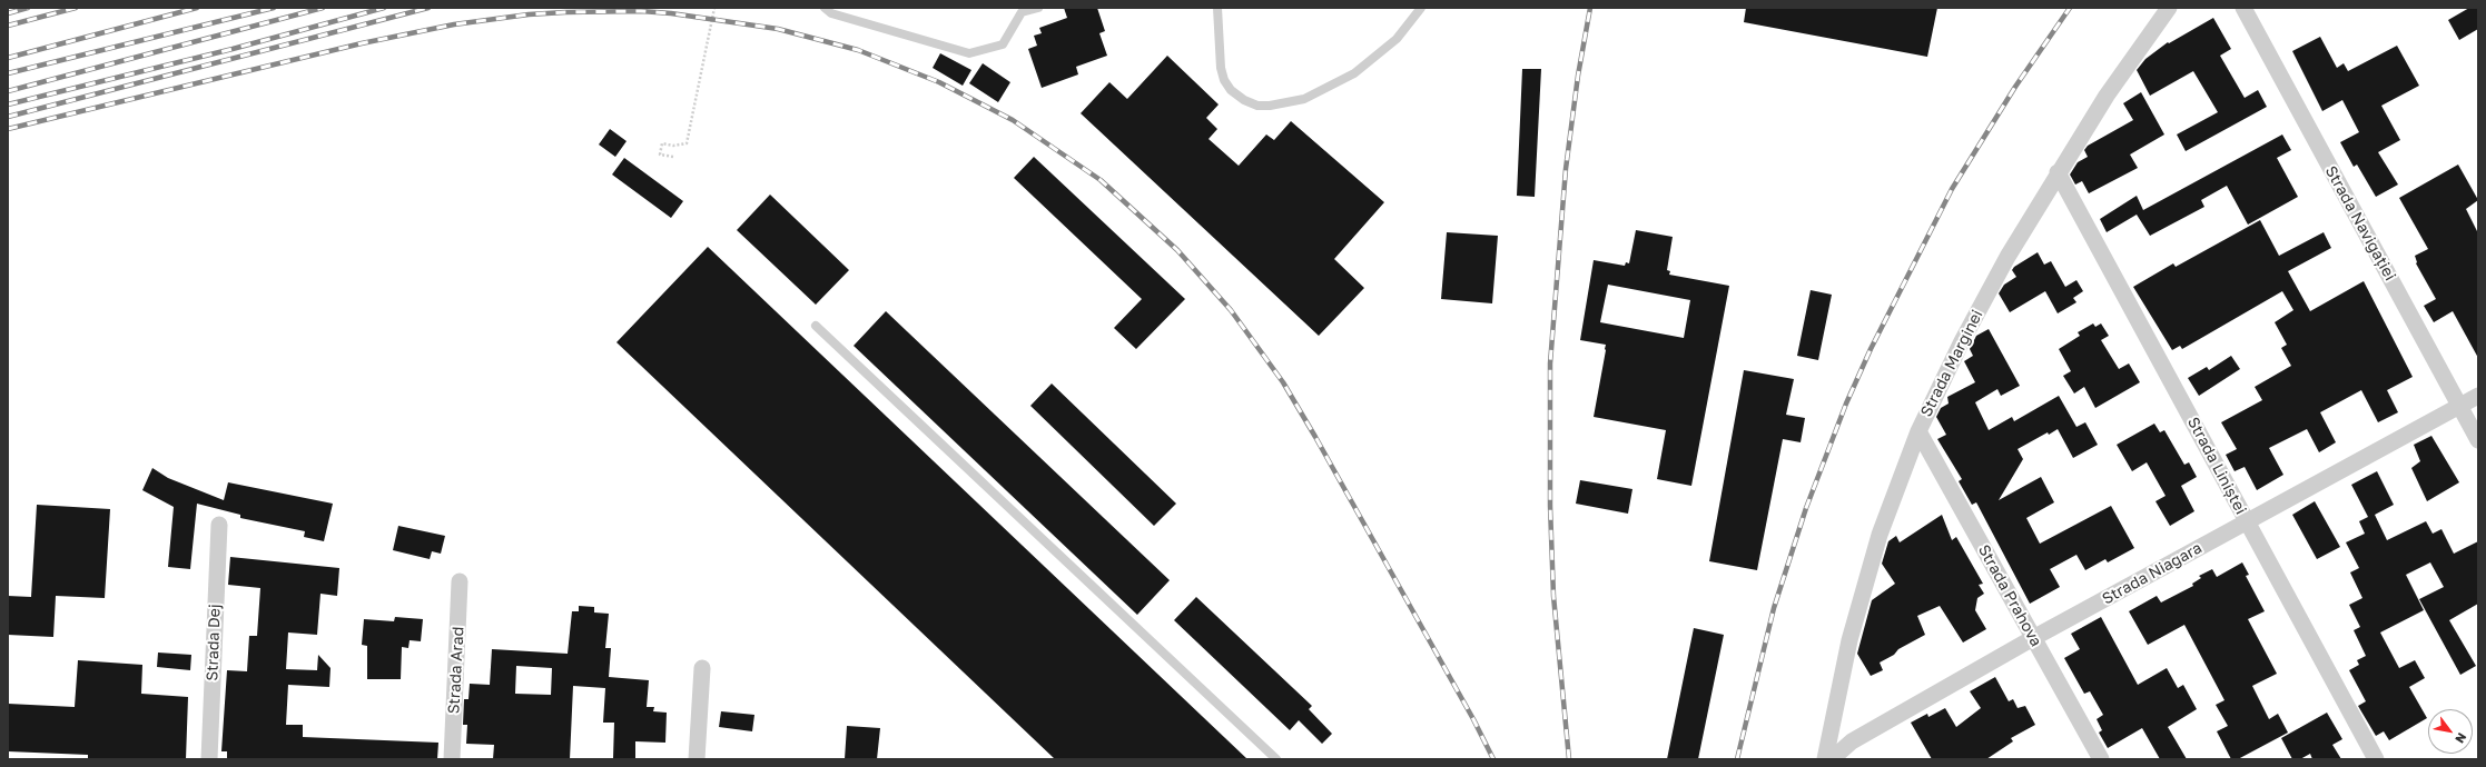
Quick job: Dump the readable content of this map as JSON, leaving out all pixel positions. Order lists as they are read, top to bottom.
{
  "streets": {
    "street": [
      "Strada Navigației",
      "Strada Marginei",
      "Strada Liniștei",
      "Strada Niagara",
      "Strada Prahova",
      "Strada Dej",
      "Strada Arad"
    ]
  },
  "crossings": [
    ["Strada Navigației", "Strada Niagara"],
    ["Strada Marginei", "Strada Liniștei"],
    ["Strada Marginei", "Strada Prahova"],
    ["Strada Liniștei", "Strada Niagara"],
    ["Strada Niagara", "Strada Prahova"]
  ],
  "north": "bottom right"
}
